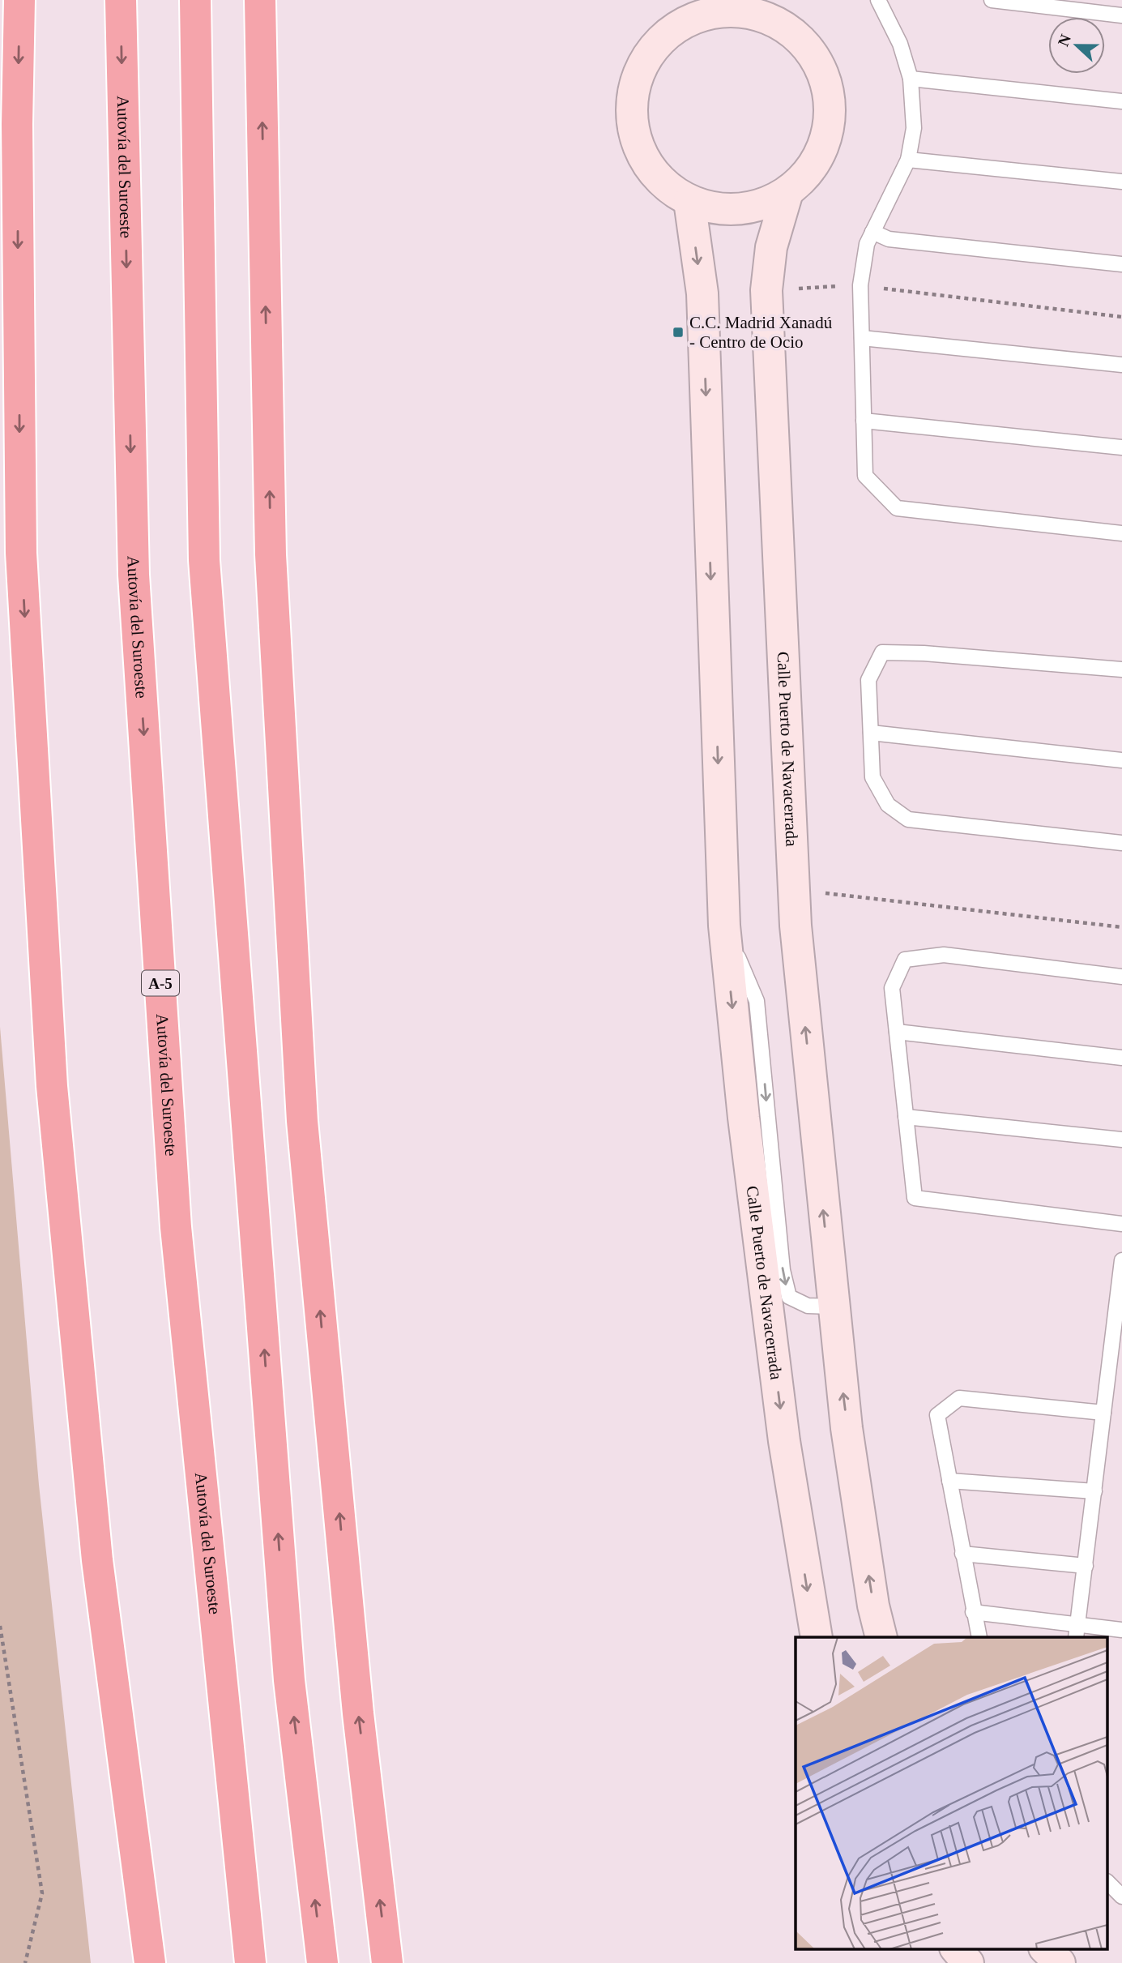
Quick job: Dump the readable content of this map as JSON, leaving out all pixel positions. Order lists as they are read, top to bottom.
{
  "streets": {
    "highway": ["Autovía del Suroeste", "A-5"],
    "street": ["Calle Puerto de Navacerrada"]
  },
  "places": {
    "transit": ["C.C. Madrid Xanadú - Centro de Ocio"]
  },
  "north": "left"
}
